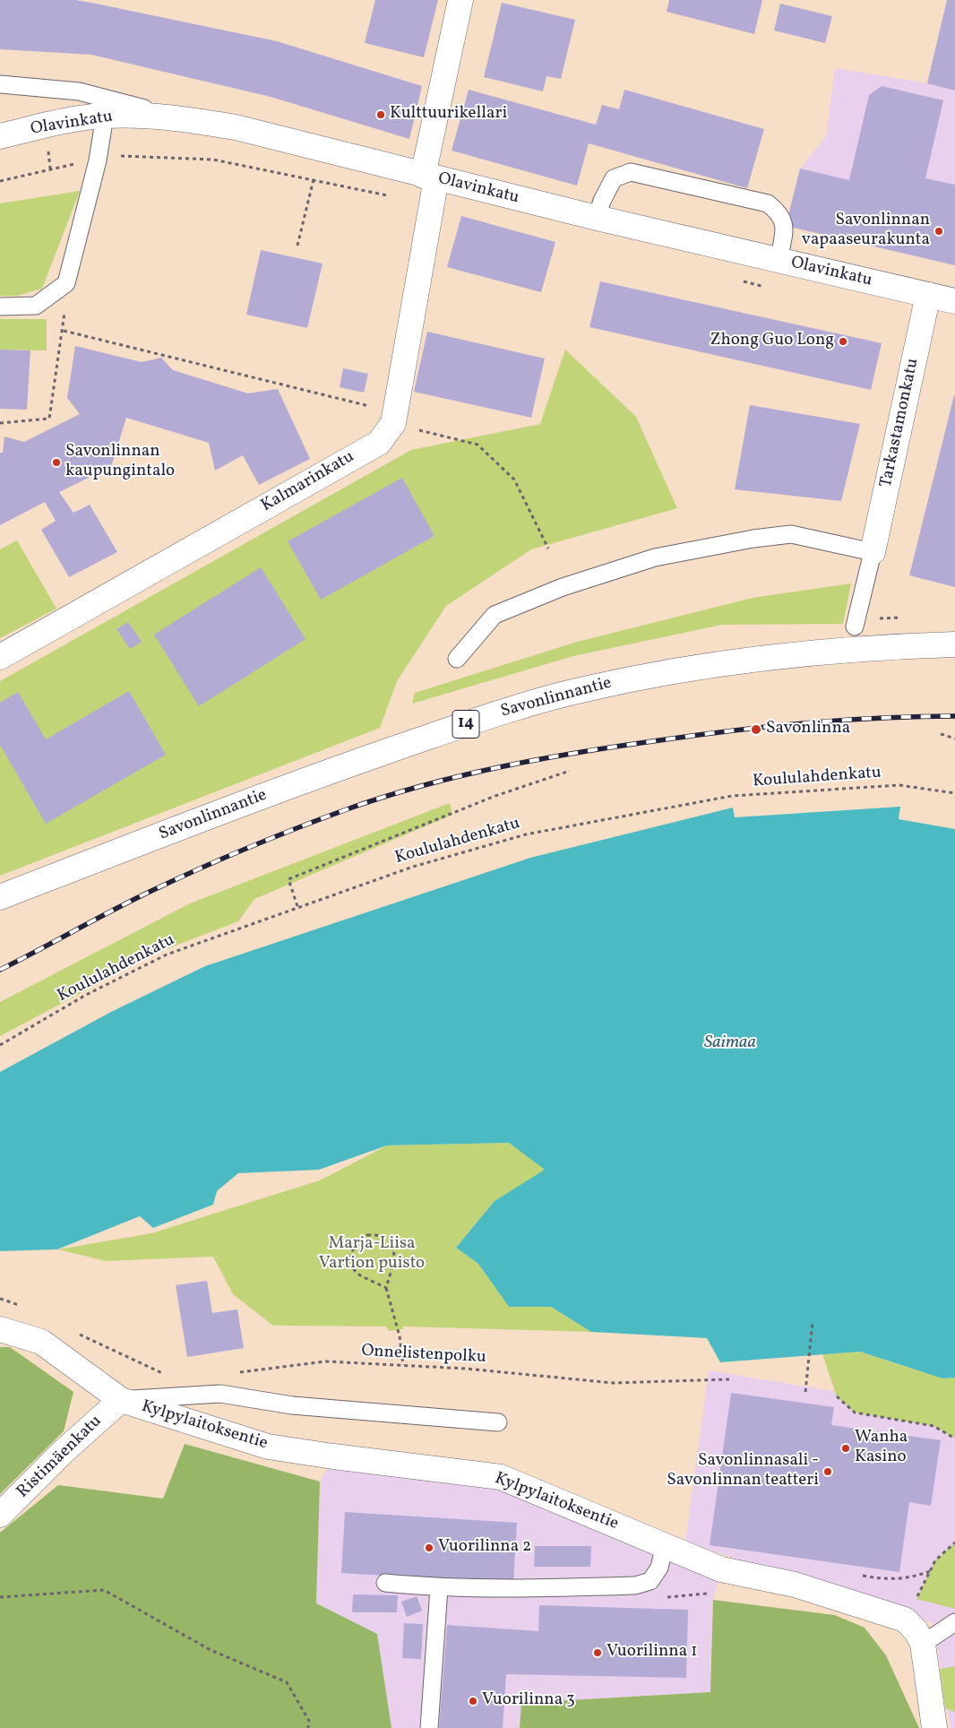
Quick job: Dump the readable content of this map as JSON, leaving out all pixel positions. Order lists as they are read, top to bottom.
{
  "streets": {
    "main road": [
      "Olavinkatu",
      "Tarkastamonkatu",
      "Kalmarinkatu",
      "Savonlinnantie",
      "14",
      "Kylpylaitoksentie",
      "Ristimäenkatu"
    ],
    "path": ["Koululahdenkatu", "Onnelistenpolku"]
  },
  "crossings": [
    ["Olavinkatu", "Tarkastamonkatu"],
    ["Olavinkatu", "Kalmarinkatu"],
    ["Kylpylaitoksentie", "Ristimäenkatu"]
  ],
  "water": ["Saimaa"],
  "parks": ["Marja-Liisa Vartion puisto"],
  "places": [
    "Kulttuurikellari",
    "Savonlinnan vapaaseurakunta",
    "Zhong Guo Long",
    "Savonlinnan kaupungintalo",
    "Savonlinna",
    "Wanha Kasino",
    "Savonlinnasali - Savonlinnan teatteri",
    "Vuorilinna 2",
    "Vuorilinna 1",
    "Vuorilinna 3"
  ]
}
